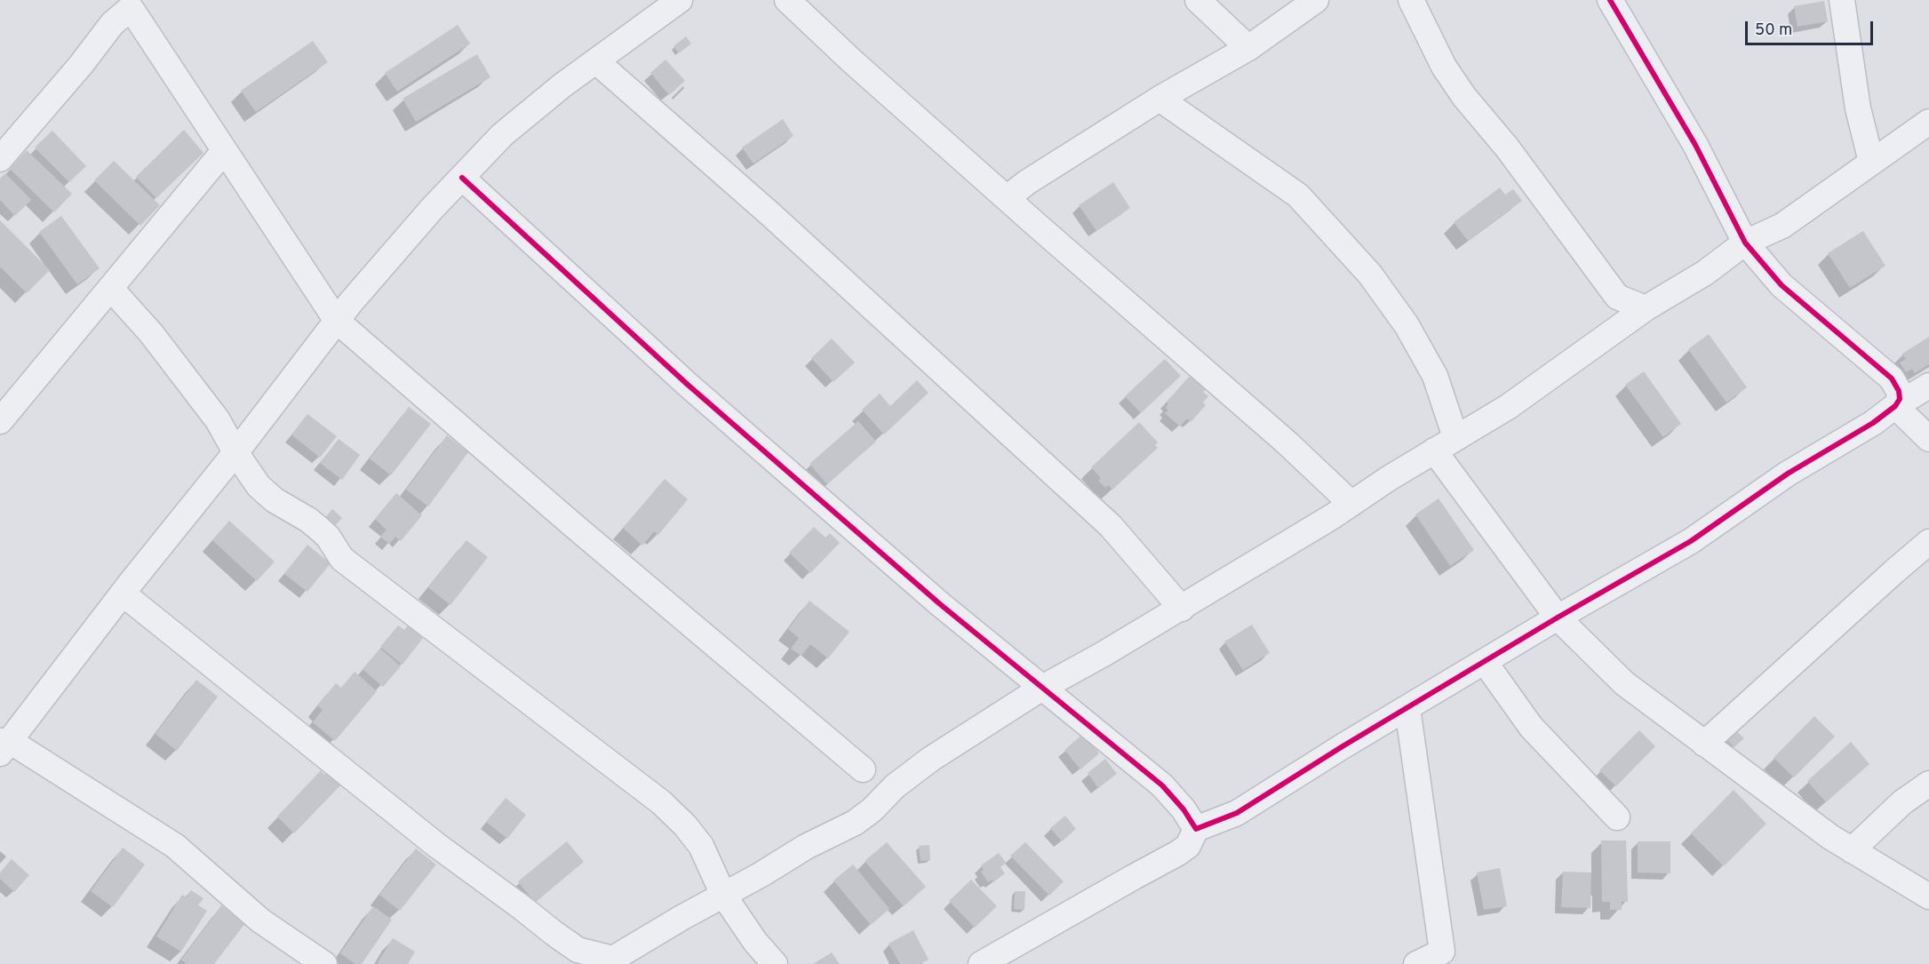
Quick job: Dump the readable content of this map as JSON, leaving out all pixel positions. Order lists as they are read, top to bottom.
{
  "scale_bar": "50 m"
}
